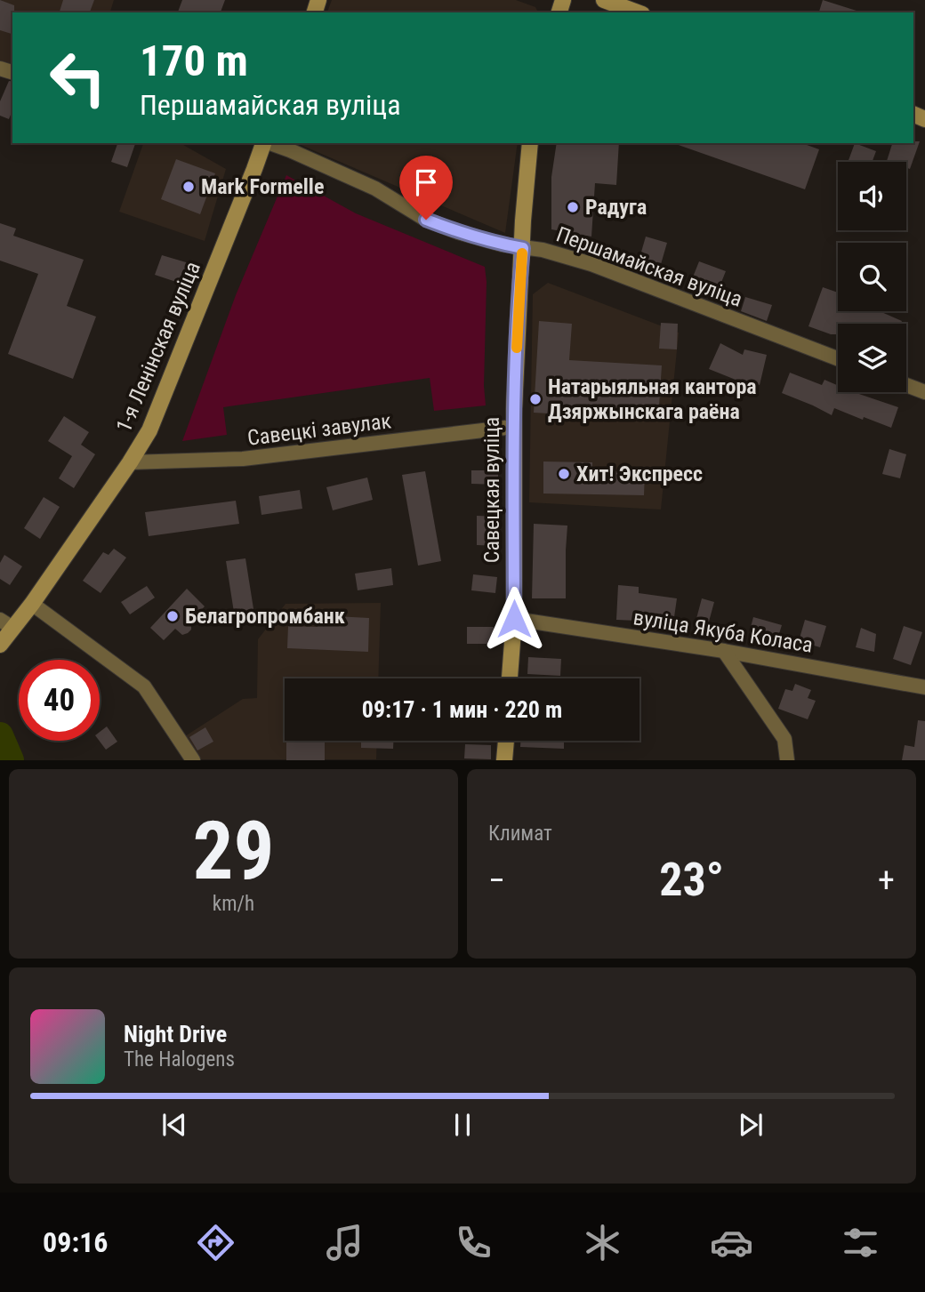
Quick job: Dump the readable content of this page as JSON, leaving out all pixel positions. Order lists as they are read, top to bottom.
{
  "streets": {
    "street": [
      "Першамайская вуліца",
      "1-я Ленінская вуліца",
      "Савецкі завулак",
      "Савецкая вуліца",
      "вуліца Якуба Коласа"
    ]
  },
  "crossings": [
    ["Першамайская вуліца", "Савецкая вуліца"],
    ["1-я Ленінская вуліца", "Савецкі завулак"],
    ["Савецкі завулак", "Савецкая вуліца"],
    ["Савецкая вуліца", "вуліца Якуба Коласа"]
  ],
  "places": [
    "Mark Formelle",
    "Радуга",
    "Натарыяльная кантора Дзяржынскага раёна",
    "Хит! Экспресс",
    "Белагропромбанк"
  ],
  "page": {
    "turn": ["170 m", "Першамайская вуліца"],
    "limit": "40",
    "trip": "09:17 · 1 мин · 220 m",
    "tile": [
      ["29", "km/h"],
      "Климат"
    ],
    "heat": ["−", "23°", "+"],
    "song": ["Night Drive", "The Halogens"],
    "tabs": "09:16"
  }
}
